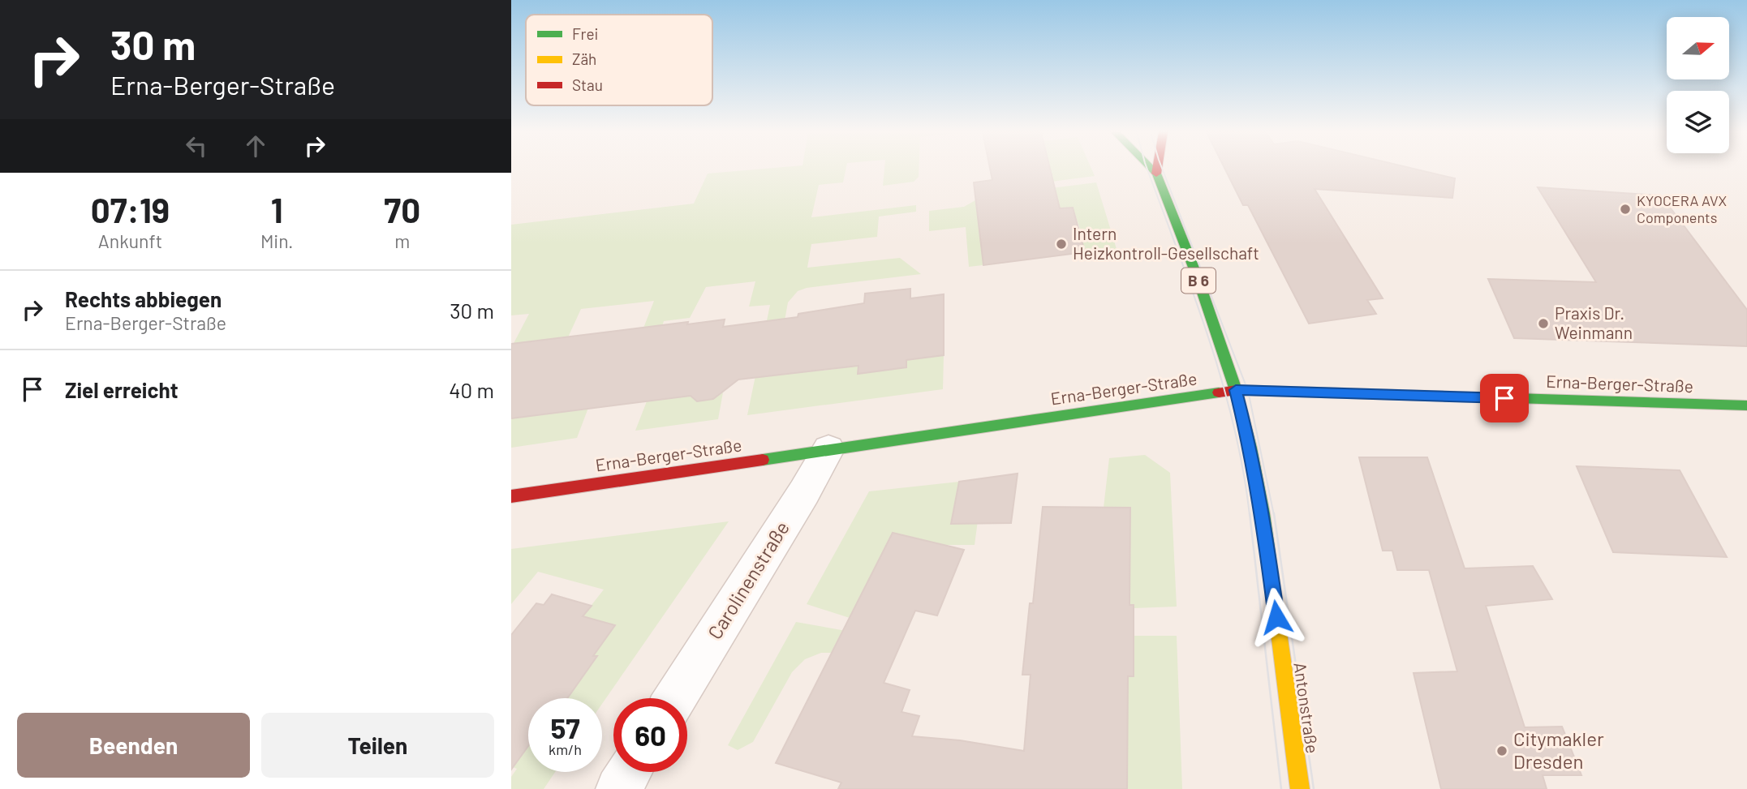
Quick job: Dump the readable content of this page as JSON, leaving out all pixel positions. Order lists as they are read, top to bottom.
{
  "streets": {
    "street": [
      "B 6",
      "Erna-Berger-Straße",
      "Carolinenstraße",
      "Antonstraße"
    ]
  },
  "crossings": [
    ["Erna-Berger-Straße", "Carolinenstraße"],
    ["Erna-Berger-Straße", "Antonstraße"]
  ],
  "places": [
    "KYOCERA AVX Components",
    "Intern Heizkontroll-Gesellschaft",
    "Praxis Dr. Weinmann",
    "Citymakler Dresden"
  ],
  "legend": ["Frei", "Zäh", "Stau"],
  "north": "right",
  "page": {
    "turn": ["30 m", "Erna-Berger-Straße"],
    "eta": [
      "07:19",
      "Ankunft",
      "1",
      "Min.",
      "70",
      "m"
    ],
    "list": [
      {
        "name": "Rechts abbiegen",
        "note": "Erna-Berger-Straße",
        "value": "30 m"
      },
      {
        "name": "Ziel erreicht",
        "value": "40 m"
      }
    ],
    "speed": "57 km/h",
    "limit": "60",
    "buttons": ["Beenden", "Teilen"]
  }
}
